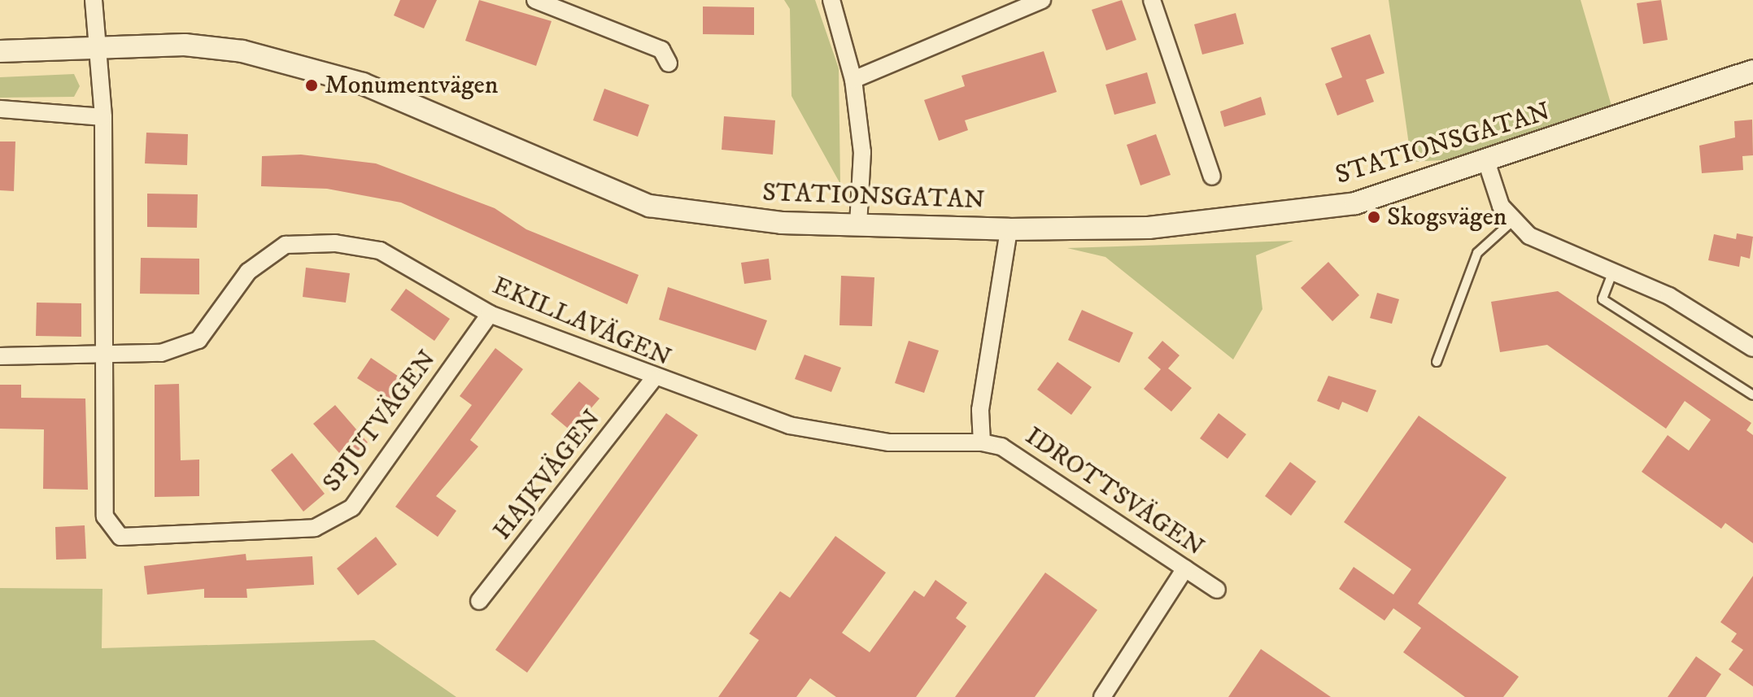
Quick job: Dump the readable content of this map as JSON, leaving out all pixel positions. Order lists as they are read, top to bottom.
{
  "streets": {
    "street": [
      "STATIONSGATAN",
      "EKILLAVÄGEN",
      "SPJUTVÄGEN",
      "HAJKVÄGEN",
      "IDROTTSVÄGEN"
    ]
  },
  "crossings": [
    ["EKILLAVÄGEN", "SPJUTVÄGEN"],
    ["EKILLAVÄGEN", "HAJKVÄGEN"],
    ["EKILLAVÄGEN", "IDROTTSVÄGEN"]
  ],
  "places": ["Monumentvägen", "Skogsvägen"]
}
